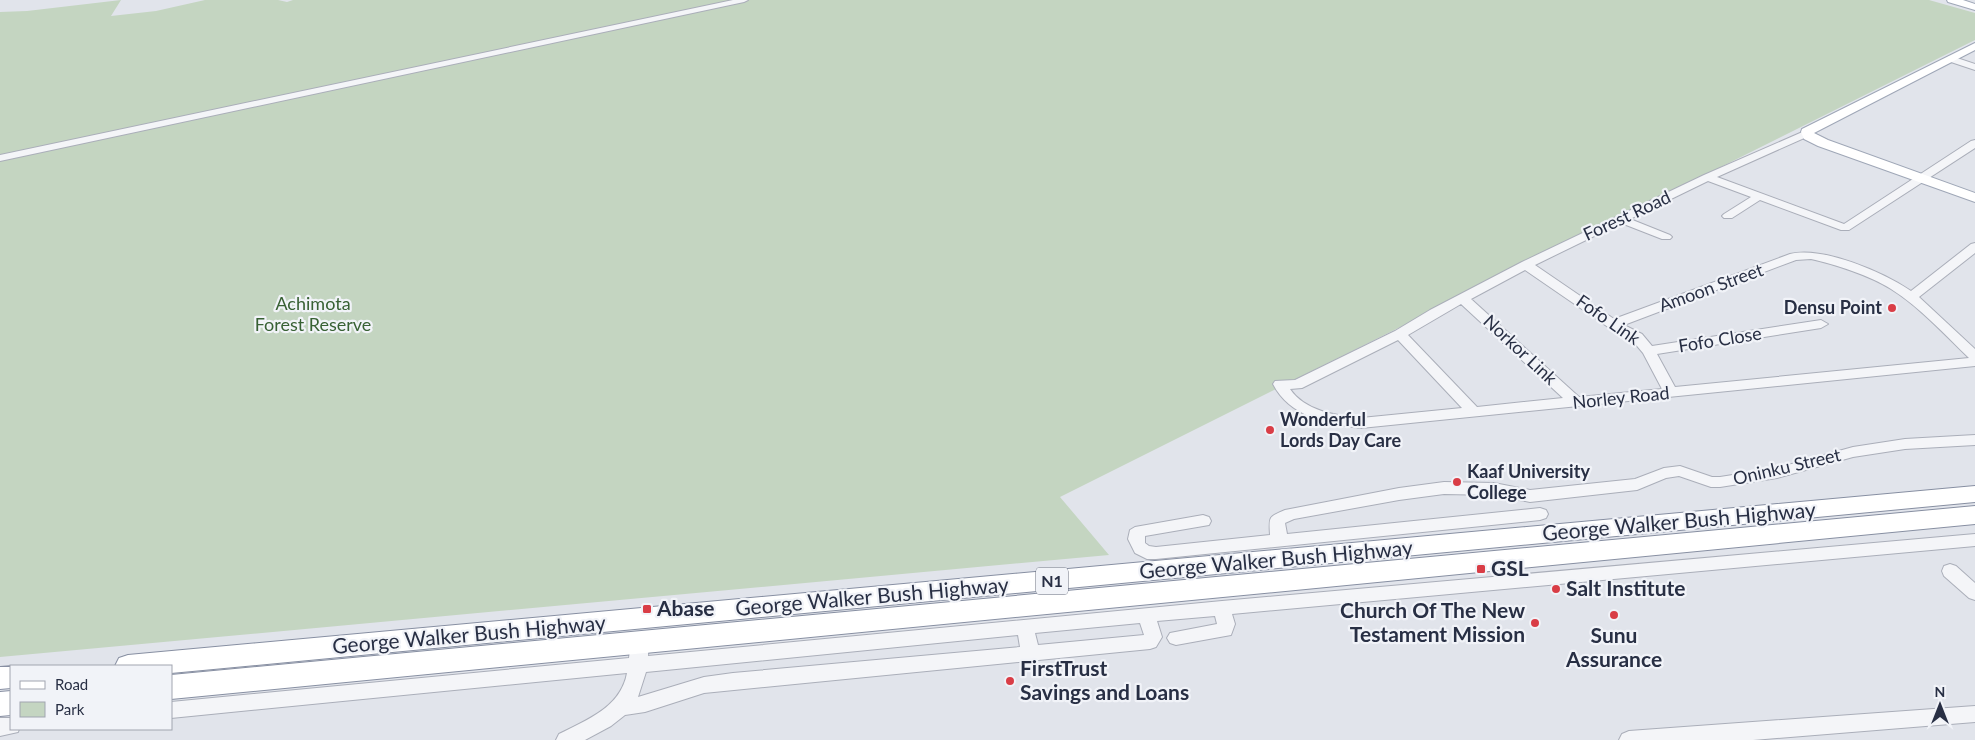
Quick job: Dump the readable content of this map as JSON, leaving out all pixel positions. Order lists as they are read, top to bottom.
{
  "streets": {
    "highway": ["George Walker Bush Highway", "N1"],
    "main road": ["Forest Road"],
    "street": [
      "Amoon Street",
      "Fofo Link",
      "Fofo Close",
      "Norkor Link",
      "Norley Road",
      "Oninku Street"
    ]
  },
  "crossings": [
    ["Forest Road", "Fofo Link"],
    ["Forest Road", "Norkor Link"],
    ["Forest Road", "Norley Road"],
    ["Amoon Street", "Fofo Link"],
    ["Fofo Link", "Fofo Close"],
    ["Fofo Link", "Norley Road"],
    ["Norkor Link", "Norley Road"]
  ],
  "parks": ["Achimota Forest Reserve"],
  "places": {
    "other": [
      "Densu Point",
      "Wonderful Lords Day Care",
      "Kaaf University College",
      "Salt Institute",
      "Sunu Assurance",
      "Church Of The New Testament Mission",
      "FirstTrust Savings and Loans"
    ],
    "transit": ["GSL", "Abase"]
  },
  "legend": ["Road", "Park"],
  "north": "top"
}
